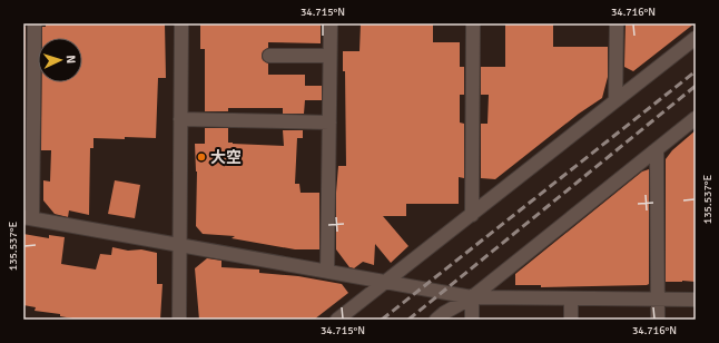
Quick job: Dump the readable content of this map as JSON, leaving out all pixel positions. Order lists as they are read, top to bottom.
{
  "places": ["大空"],
  "north": "right",
  "coordinates": ["34.715°N", "34.716°N", "135.537°E"]
}
